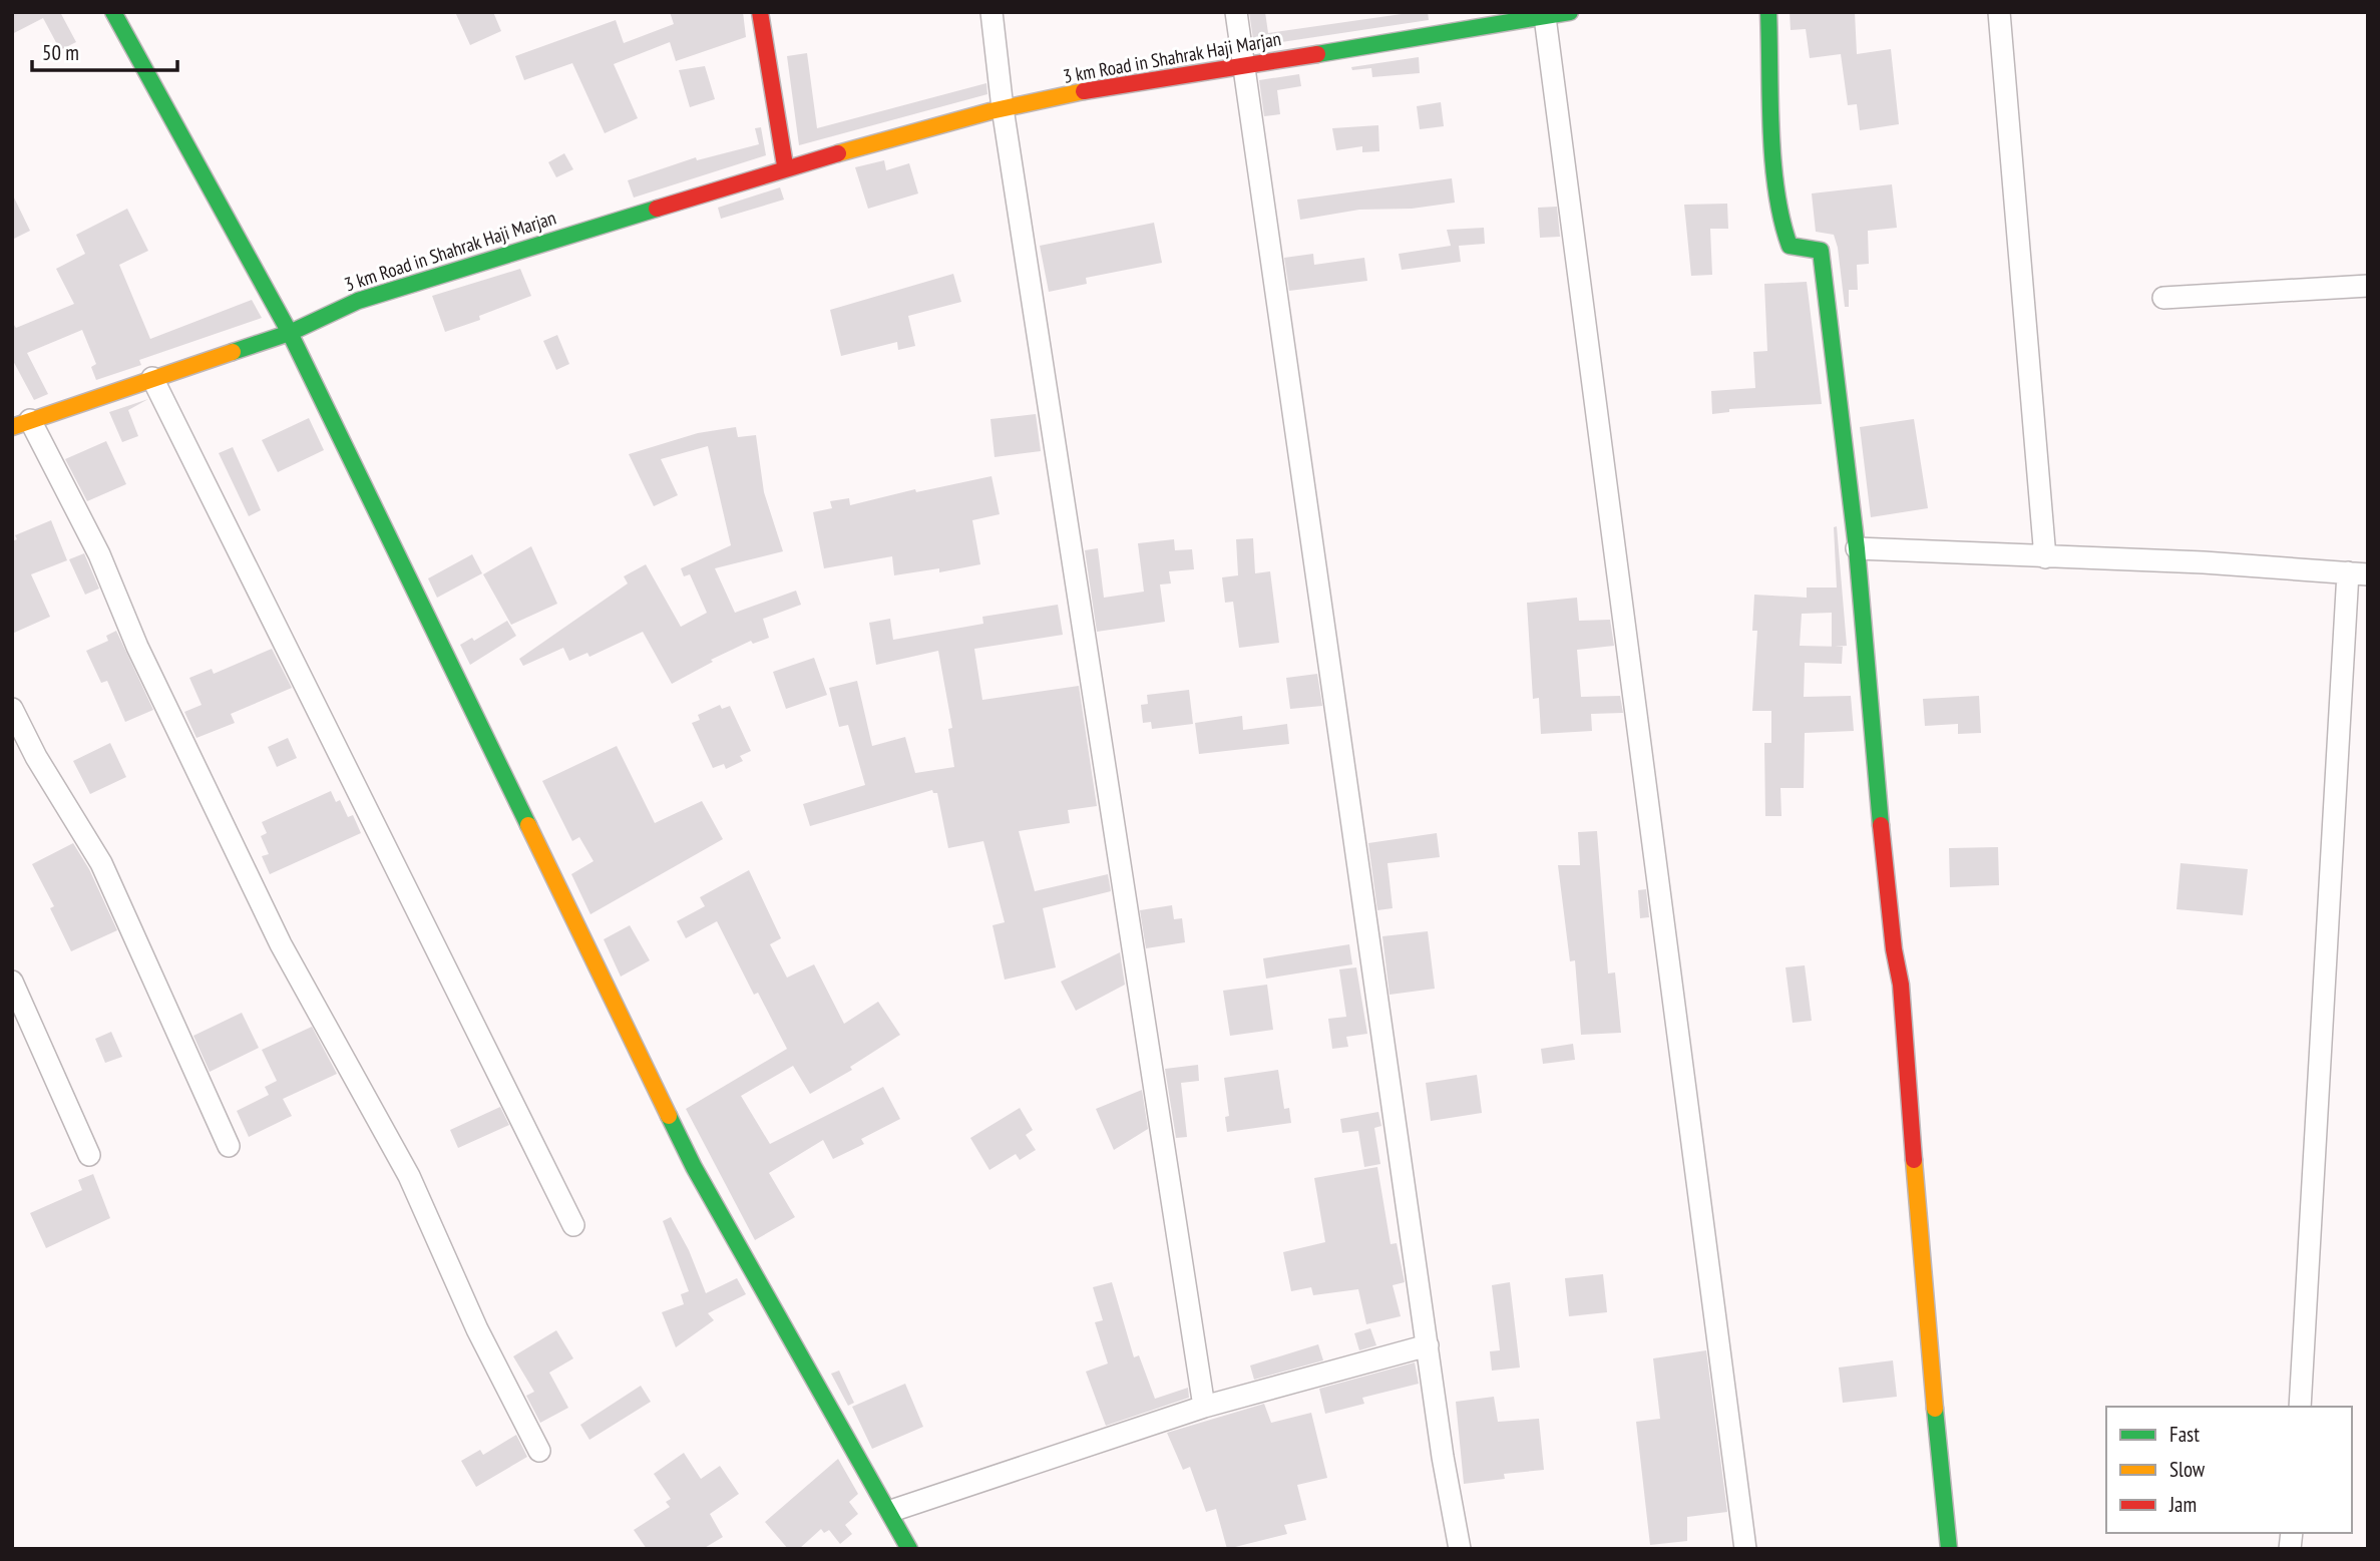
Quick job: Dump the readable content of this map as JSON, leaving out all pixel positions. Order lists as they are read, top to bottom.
{
  "streets": {
    "street": ["3 km Road in Shahrak Haji Marjan"]
  },
  "legend": ["Fast", "Slow", "Jam"],
  "scale_bar": "50 m"
}
